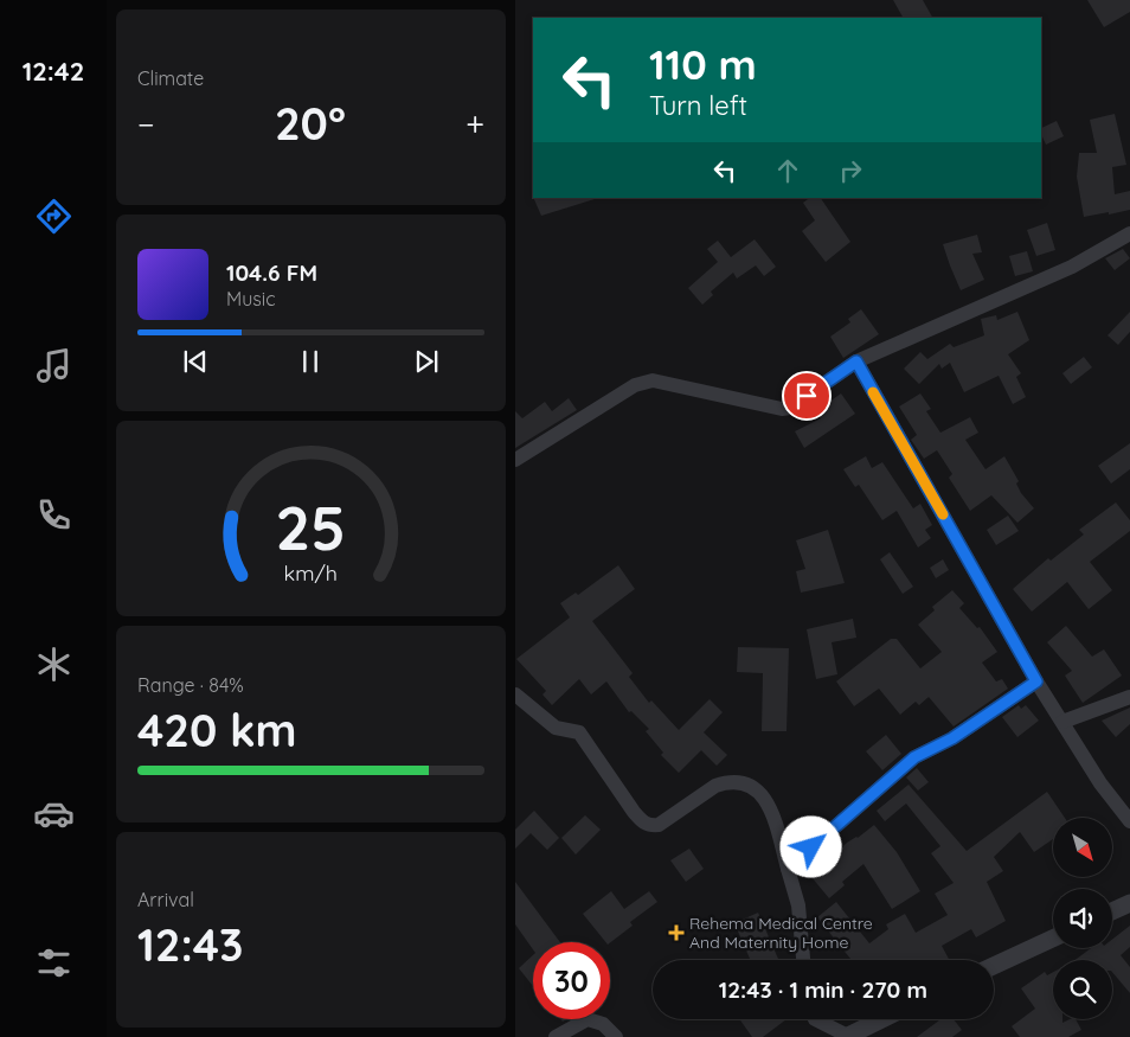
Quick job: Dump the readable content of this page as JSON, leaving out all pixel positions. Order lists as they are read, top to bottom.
{
  "places": {
    "health": ["Rehema Medical Centre And Maternity Home"]
  },
  "north": "bottom right",
  "page": {
    "tabs": "12:42",
    "tile": [
      "Climate",
      ["Range · 84%", "420 km"],
      ["Arrival", "12:43"]
    ],
    "turn": ["110 m", "Turn left"],
    "heat": ["−", "20°", "+"],
    "song": ["104.6 FM", "Music"],
    "limit": "30",
    "trip": "12:43 · 1 min · 270 m",
    "gauge": ["25", "km/h"]
  }
}
